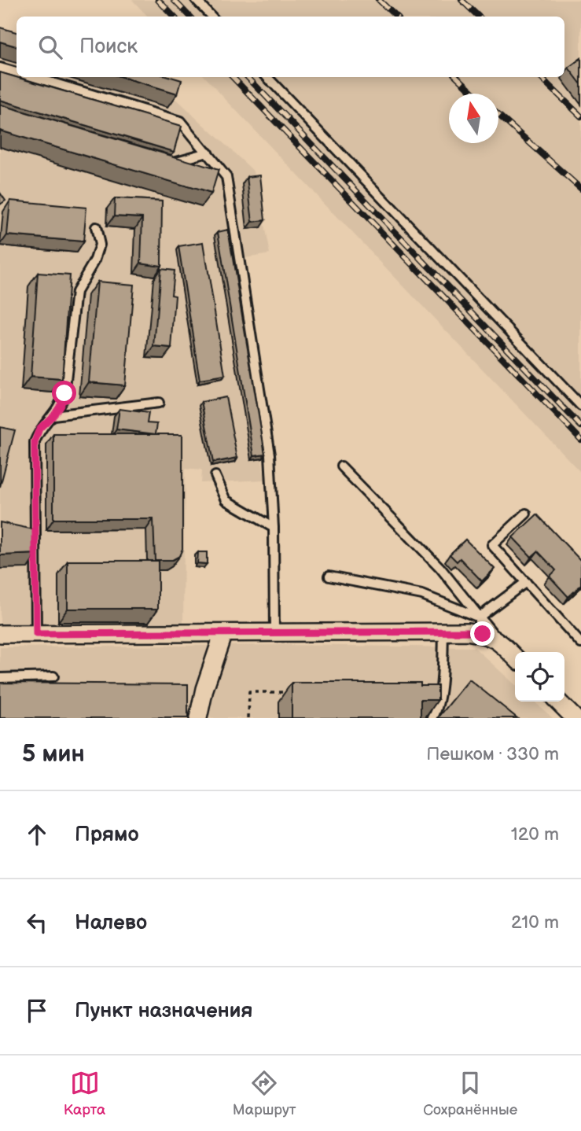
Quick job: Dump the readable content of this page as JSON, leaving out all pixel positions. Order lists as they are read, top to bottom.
{
  "north": "top",
  "page": {
    "search": "Поиск",
    "heading": ["5 мин", "Пешком · 330 m"],
    "list": [
      ["Прямо", "120 m"],
      ["Налево", "210 m"],
      "Пункт назначения"
    ],
    "nav": ["Карта", "Маршрут", "Сохранённые"]
  }
}
